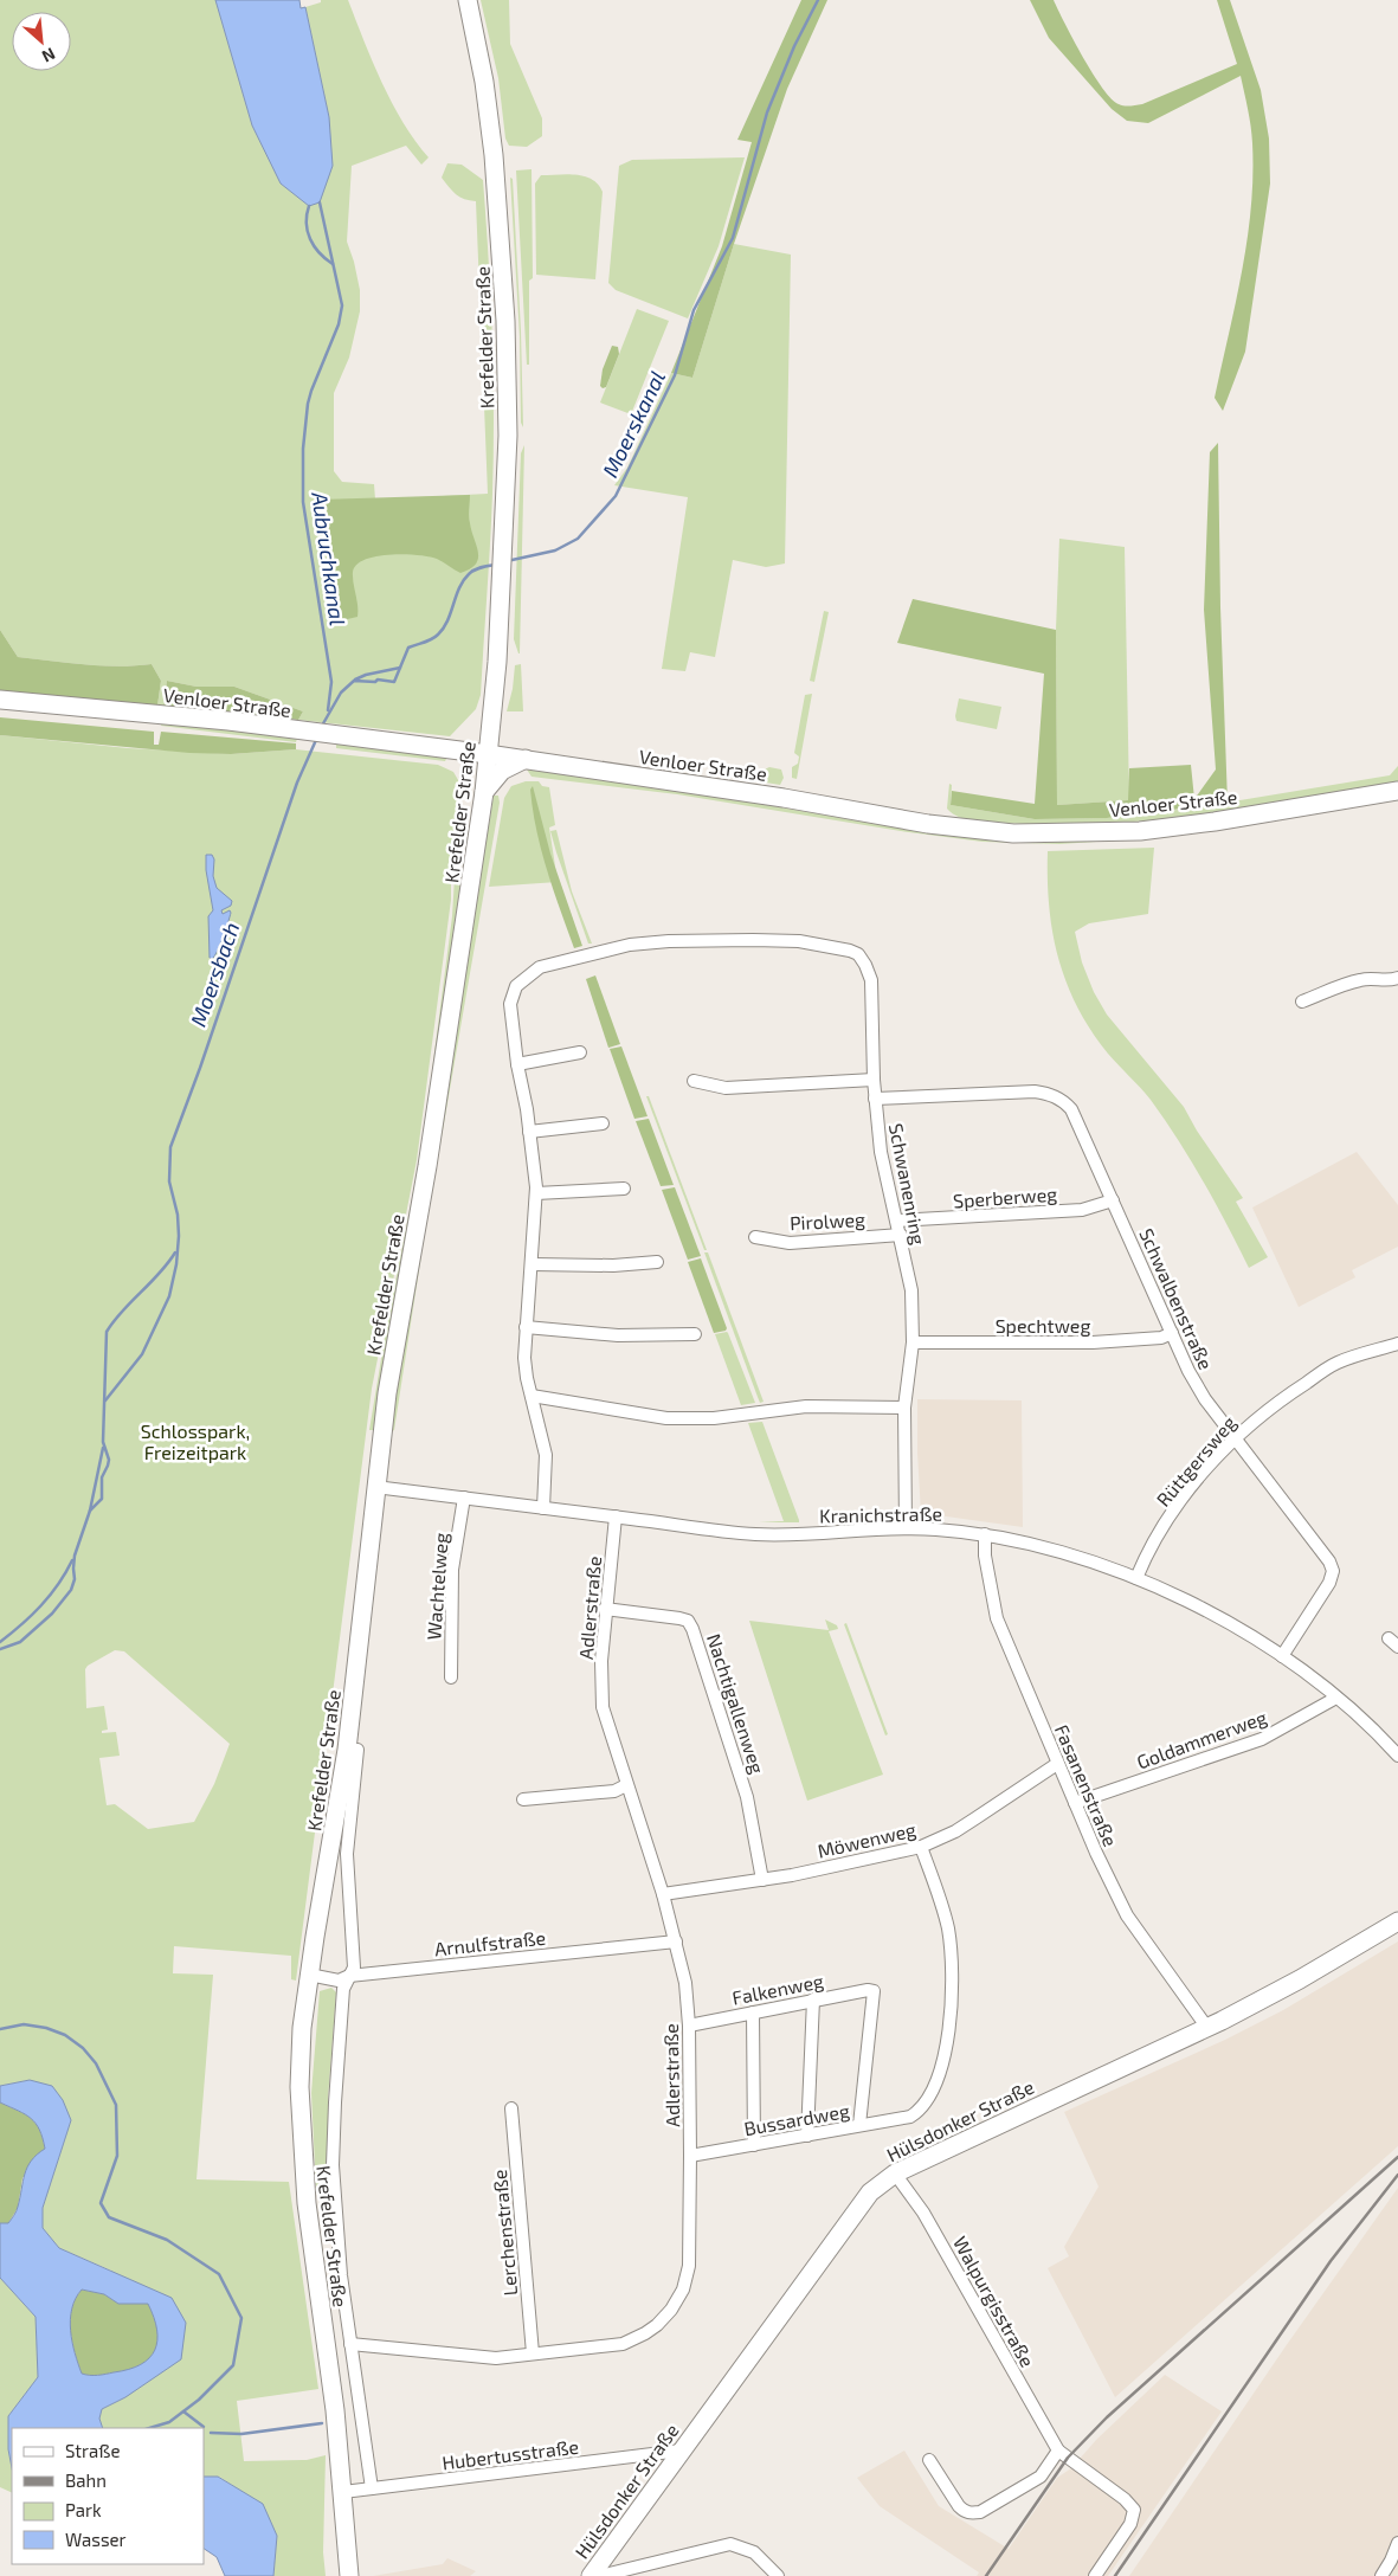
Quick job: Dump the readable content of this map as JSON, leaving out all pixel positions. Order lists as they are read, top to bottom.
{
  "streets": {
    "main road": ["Krefelder Straße", "Venloer Straße", "Hülsdonker Straße"],
    "street": [
      "Schwanenring",
      "Sperberweg",
      "Pirolweg",
      "Schwalbenstraße",
      "Spechtweg",
      "Rüttgersweg",
      "Kranichstraße",
      "Wachtelweg",
      "Adlerstraße",
      "Nachtigallenweg",
      "Goldammerweg",
      "Fasanenstraße",
      "Möwenweg",
      "Arnulfstraße",
      "Falkenweg",
      "Bussardweg",
      "Lerchenstraße",
      "Walpurgisstraße",
      "Hubertusstraße"
    ]
  },
  "crossings": [
    ["Krefelder Straße", "Venloer Straße"],
    ["Krefelder Straße", "Kranichstraße"],
    ["Krefelder Straße", "Adlerstraße"],
    ["Krefelder Straße", "Arnulfstraße"],
    ["Krefelder Straße", "Hubertusstraße"],
    ["Schwanenring", "Sperberweg"],
    ["Schwanenring", "Pirolweg"],
    ["Schwanenring", "Schwalbenstraße"],
    ["Schwanenring", "Spechtweg"],
    ["Schwanenring", "Kranichstraße"],
    ["Sperberweg", "Schwalbenstraße"],
    ["Schwalbenstraße", "Spechtweg"],
    ["Schwalbenstraße", "Rüttgersweg"],
    ["Schwalbenstraße", "Kranichstraße"],
    ["Rüttgersweg", "Kranichstraße"],
    ["Kranichstraße", "Wachtelweg"],
    ["Kranichstraße", "Adlerstraße"],
    ["Kranichstraße", "Goldammerweg"],
    ["Kranichstraße", "Fasanenstraße"],
    ["Adlerstraße", "Nachtigallenweg"],
    ["Adlerstraße", "Möwenweg"],
    ["Adlerstraße", "Arnulfstraße"],
    ["Adlerstraße", "Falkenweg"],
    ["Adlerstraße", "Bussardweg"],
    ["Adlerstraße", "Lerchenstraße"],
    ["Nachtigallenweg", "Möwenweg"],
    ["Goldammerweg", "Fasanenstraße"],
    ["Fasanenstraße", "Möwenweg"],
    ["Fasanenstraße", "Hülsdonker Straße"],
    ["Möwenweg", "Bussardweg"],
    ["Falkenweg", "Bussardweg"],
    ["Hülsdonker Straße", "Walpurgisstraße"],
    ["Hülsdonker Straße", "Hubertusstraße"]
  ],
  "water": ["Moerskanal", "Aubruchkanal", "Moersbach"],
  "parks": ["Schlosspark, Freizeitpark"],
  "legend": [
    "Straße",
    "Bahn",
    "Park",
    "Wasser"
  ],
  "north": "bottom right"
}
